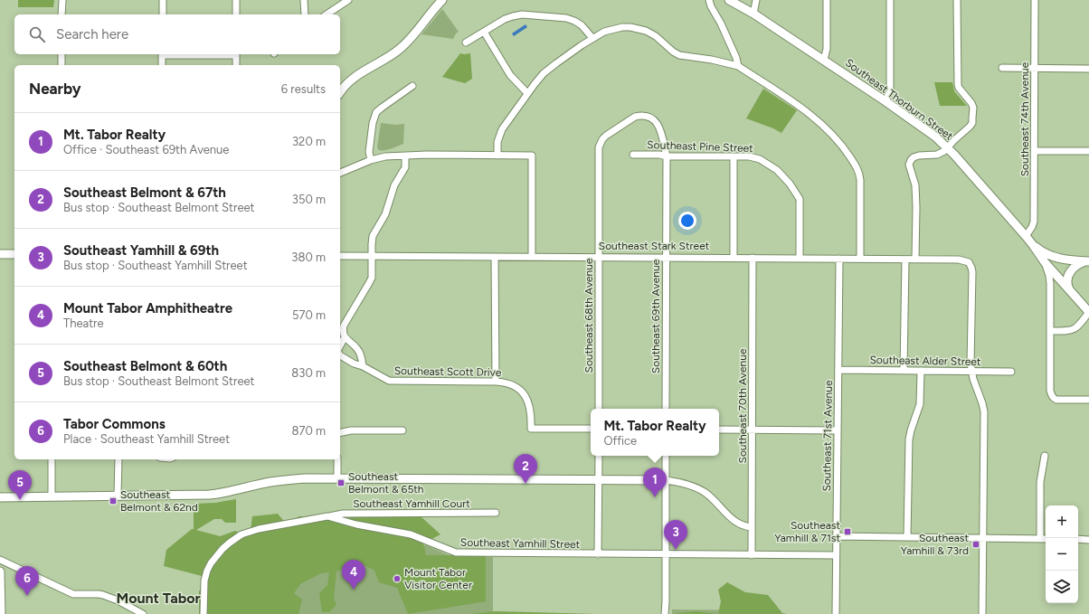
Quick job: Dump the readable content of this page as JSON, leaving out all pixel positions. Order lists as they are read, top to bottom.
{
  "streets": {
    "street": [
      "Southeast Thorburn Street",
      "Southeast 74th Avenue",
      "Southeast Pine Street",
      "Southeast Stark Street",
      "Southeast 68th Avenue",
      "Southeast 69th Avenue",
      "Southeast Alder Street",
      "Southeast Scott Drive",
      "Southeast 70th Avenue",
      "Southeast 71st Avenue",
      "Southeast Yamhill Court",
      "Southeast Yamhill Street"
    ]
  },
  "crossings": [
    ["Southeast Thorburn Street", "Southeast 74th Avenue"],
    ["Southeast Pine Street", "Southeast Stark Street"],
    ["Southeast Pine Street", "Southeast 68th Avenue"],
    ["Southeast Pine Street", "Southeast 69th Avenue"],
    ["Southeast Stark Street", "Southeast 68th Avenue"],
    ["Southeast Stark Street", "Southeast 69th Avenue"],
    ["Southeast Stark Street", "Southeast Alder Street"],
    ["Southeast Stark Street", "Southeast 70th Avenue"],
    ["Southeast Stark Street", "Southeast 71st Avenue"],
    ["Southeast 68th Avenue", "Southeast 69th Avenue"],
    ["Southeast Alder Street", "Southeast 71st Avenue"],
    ["Southeast 70th Avenue", "Southeast Yamhill Street"],
    ["Southeast 71st Avenue", "Southeast Yamhill Street"],
    ["Southeast Yamhill Court", "Southeast Yamhill Street"]
  ],
  "districts": ["Mount Tabor"],
  "places": {
    "transit": [
      "Southeast Belmont & 65th",
      "Southeast Belmont & 62nd",
      "Southeast Yamhill & 71st",
      "Southeast Yamhill & 73rd"
    ],
    "other": ["Mount Tabor Visitor Center"]
  },
  "page": {
    "search": "Search here",
    "heading": ["Nearby", "6 results"],
    "list": [
      {
        "mark": "1",
        "name": "Mt. Tabor Realty",
        "note": "Office · Southeast 69th Avenue",
        "value": "320 m"
      },
      {
        "mark": "2",
        "name": "Southeast Belmont & 67th",
        "note": "Bus stop · Southeast Belmont Street",
        "value": "350 m"
      },
      {
        "mark": "3",
        "name": "Southeast Yamhill & 69th",
        "note": "Bus stop · Southeast Yamhill Street",
        "value": "380 m"
      },
      {
        "mark": "4",
        "name": "Mount Tabor Amphitheatre",
        "note": "Theatre",
        "value": "570 m"
      },
      {
        "mark": "5",
        "name": "Southeast Belmont & 60th",
        "note": "Bus stop · Southeast Belmont Street",
        "value": "830 m"
      },
      {
        "mark": "6",
        "name": "Tabor Commons",
        "note": "Place · Southeast Yamhill Street",
        "value": "870 m"
      }
    ],
    "popup": ["Mt. Tabor Realty", "Office"],
    "pins": [
      "2",
      "1",
      "5",
      "3",
      "4",
      "6"
    ],
    "map_buttons": ["+", "−"]
  }
}
